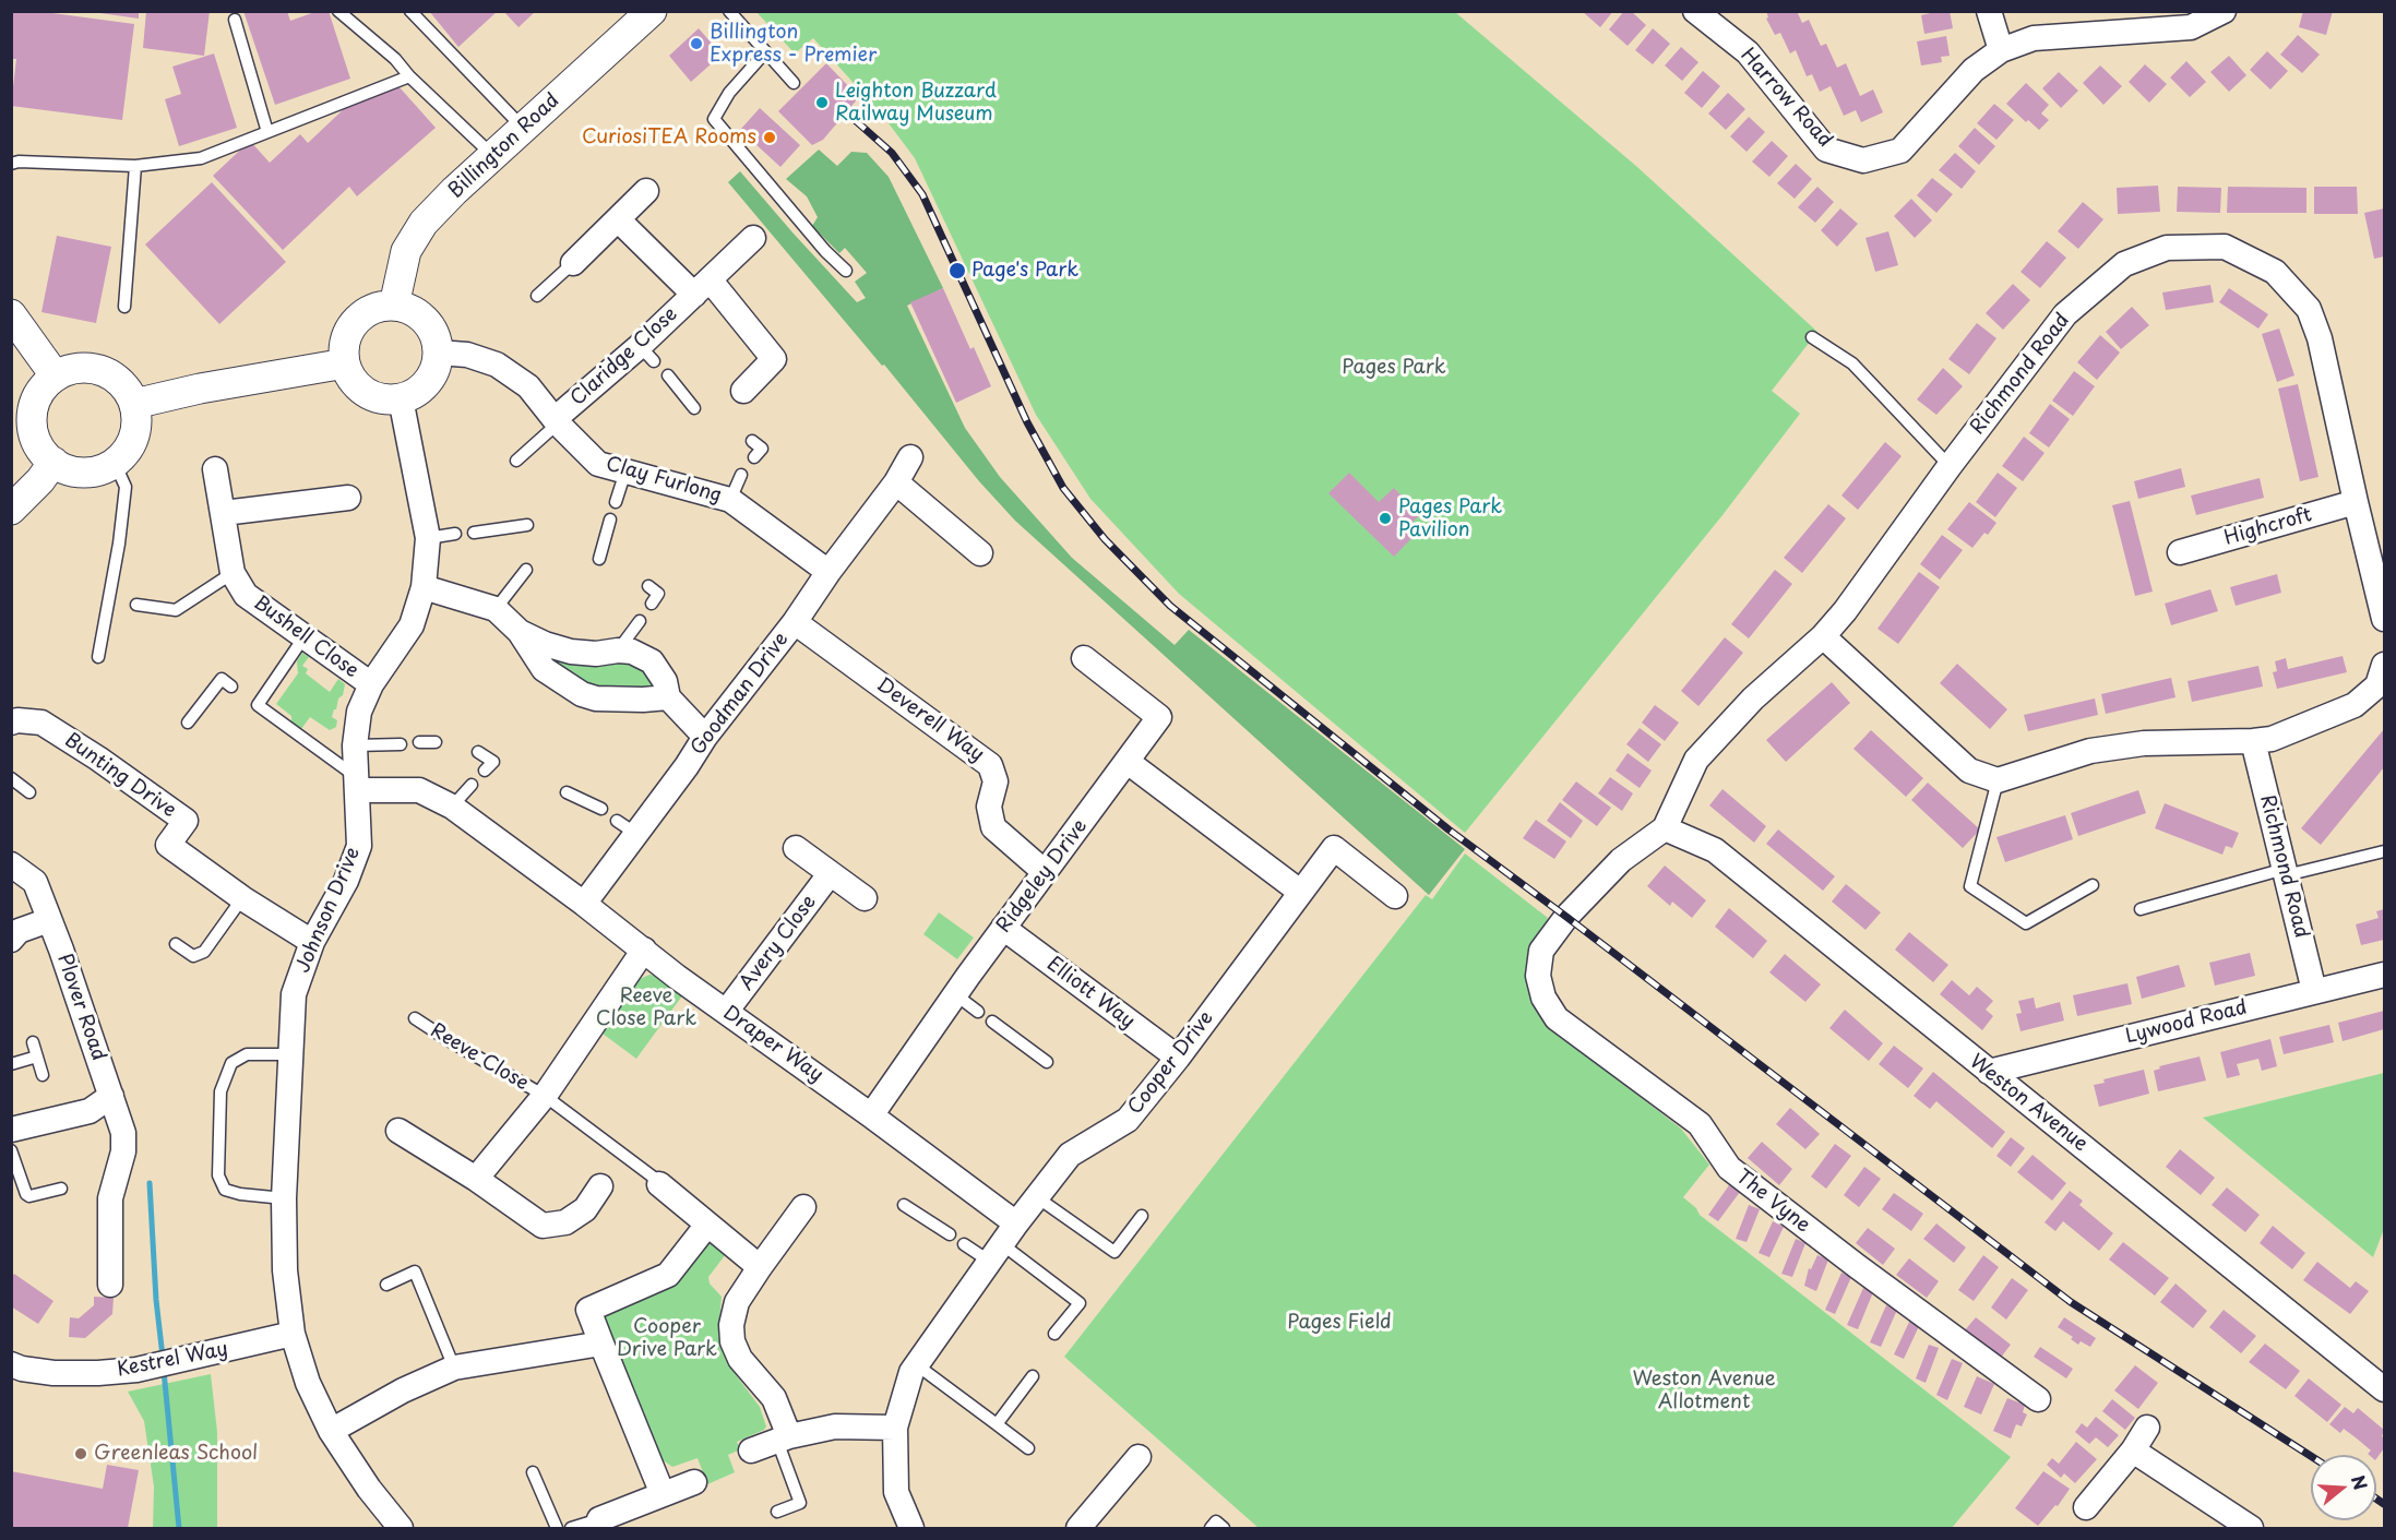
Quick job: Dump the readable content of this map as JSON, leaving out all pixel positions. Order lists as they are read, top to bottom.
{
  "streets": {
    "street": [
      "Harrow Road",
      "Billington Road",
      "Claridge Close",
      "Richmond Road",
      "Clay Furlong",
      "Highcroft",
      "Bushell Close",
      "Goodman Drive",
      "Deverell Way",
      "Bunting Drive",
      "Ridgeley Drive",
      "Johnson Drive",
      "Avery Close",
      "Elliott Way",
      "Plover Road",
      "Lywood Road",
      "Draper Way",
      "Reeve Close",
      "Cooper Drive",
      "Weston Avenue",
      "The Vyne",
      "Kestrel Way"
    ]
  },
  "crossings": [
    ["Billington Road", "Clay Furlong"],
    ["Billington Road", "Johnson Drive"],
    ["Claridge Close", "Clay Furlong"],
    ["Richmond Road", "Highcroft"],
    ["Richmond Road", "Lywood Road"],
    ["Richmond Road", "Weston Avenue"],
    ["Richmond Road", "The Vyne"],
    ["Clay Furlong", "Goodman Drive"],
    ["Clay Furlong", "Johnson Drive"],
    ["Bushell Close", "Johnson Drive"],
    ["Goodman Drive", "Deverell Way"],
    ["Goodman Drive", "Draper Way"],
    ["Deverell Way", "Ridgeley Drive"],
    ["Bunting Drive", "Johnson Drive"],
    ["Ridgeley Drive", "Elliott Way"],
    ["Ridgeley Drive", "Draper Way"],
    ["Johnson Drive", "Draper Way"],
    ["Johnson Drive", "Kestrel Way"],
    ["Avery Close", "Draper Way"],
    ["Elliott Way", "Cooper Drive"],
    ["Lywood Road", "Weston Avenue"],
    ["Draper Way", "Reeve Close"],
    ["Draper Way", "Cooper Drive"]
  ],
  "parks": [
    "Pages Park",
    "Reeve Close Park",
    "Pages Field",
    "Cooper Drive Park",
    "Weston Avenue Allotment"
  ],
  "places": [
    "Billington Express - Premier",
    "Leighton Buzzard Railway Museum",
    "CuriosiTEA Rooms",
    "Page's Park",
    "Pages Park Pavilion",
    "Greenleas School"
  ],
  "north": "right"
}
